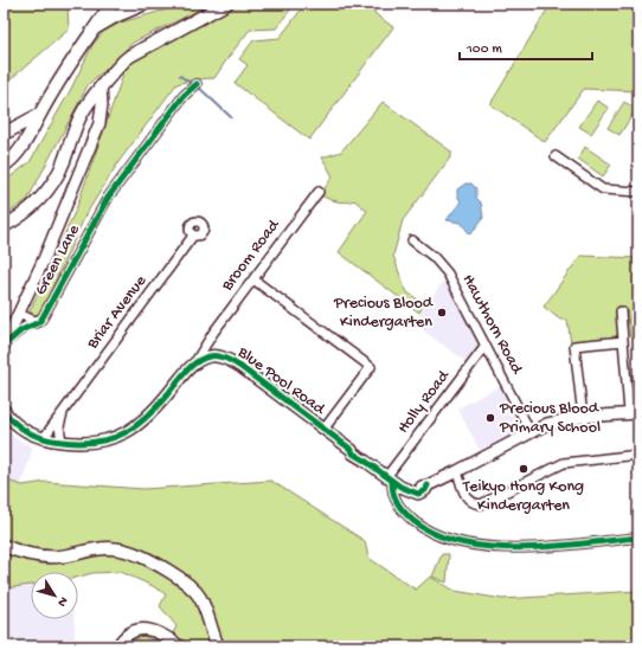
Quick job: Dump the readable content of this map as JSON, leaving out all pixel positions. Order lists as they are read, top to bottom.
{
  "streets": {
    "street": [
      "Broom Road",
      "Green Lane",
      "Briar Avenue",
      "Hawthorn Road",
      "Blue Pool Road",
      "Holly Road"
    ]
  },
  "crossings": [
    ["Broom Road", "Blue Pool Road"],
    ["Briar Avenue", "Blue Pool Road"],
    ["Hawthorn Road", "Holly Road"],
    ["Blue Pool Road", "Holly Road"]
  ],
  "places": ["Precious Blood Kindergarten", "Precious Blood Primary School", "Teikyo Hong Kong Kindergarten"],
  "scale_bar": "100 m",
  "north": "bottom right"
}
